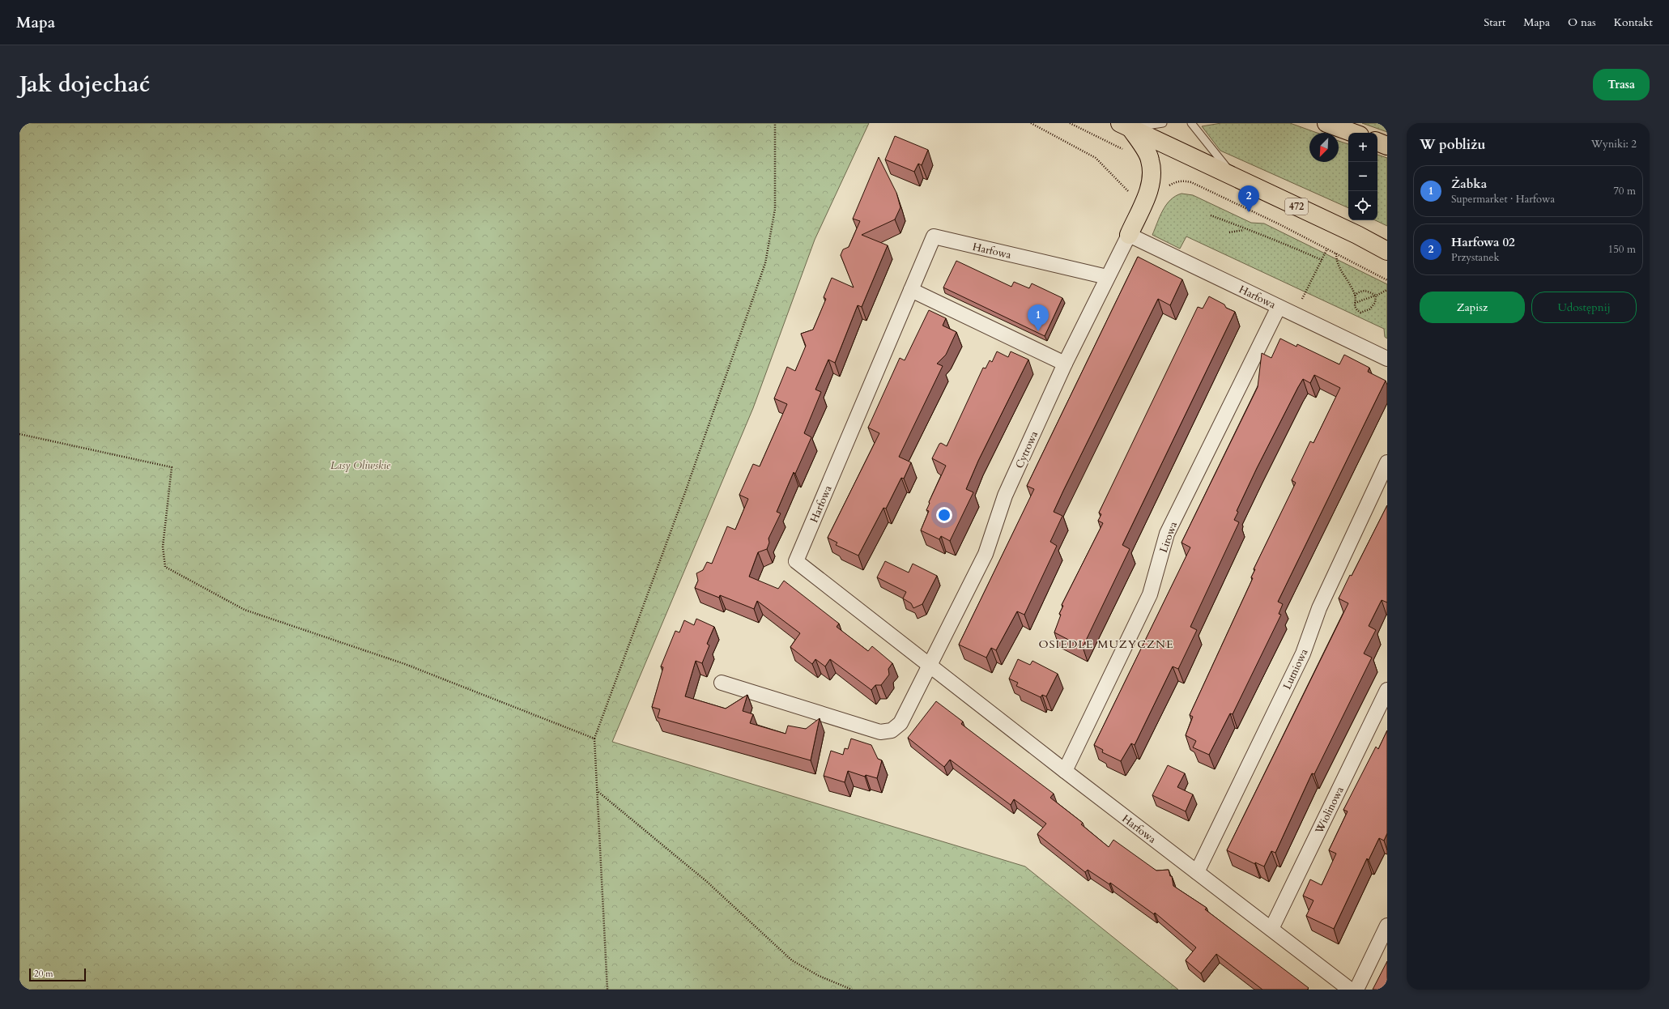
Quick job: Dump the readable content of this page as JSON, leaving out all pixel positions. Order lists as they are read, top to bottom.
{
  "streets": {
    "main road": ["472"],
    "street": [
      "Harfowa",
      "Cytrowa",
      "Lirowa",
      "Lutniowa",
      "Wiolinowa"
    ]
  },
  "crossings": [
    ["Harfowa", "Cytrowa"],
    ["Harfowa", "Lirowa"],
    ["Harfowa", "Lutniowa"],
    ["Harfowa", "Wiolinowa"]
  ],
  "districts": ["OSIEDLE MUZYCZNE"],
  "parks": ["Lasy Oliwskie"],
  "scale_bar": "20 m",
  "north": "bottom left",
  "page": {
    "header": "Mapa",
    "nav": [
      "Start",
      "Mapa",
      "O nas",
      "Kontakt"
    ],
    "title": "Jak dojechać",
    "buttons": [
      "Trasa",
      ["Zapisz", "Udostępnij"]
    ],
    "heading": ["W pobliżu", "Wyniki: 2"],
    "map_buttons": ["+", "−"],
    "list": [
      {
        "mark": "1",
        "name": "Żabka",
        "note": "Supermarket · Harfowa",
        "value": "70 m"
      },
      {
        "mark": "2",
        "name": "Harfowa 02",
        "note": "Przystanek",
        "value": "150 m"
      }
    ],
    "pins": ["2", "1"],
    "scale": "20 m"
  }
}
